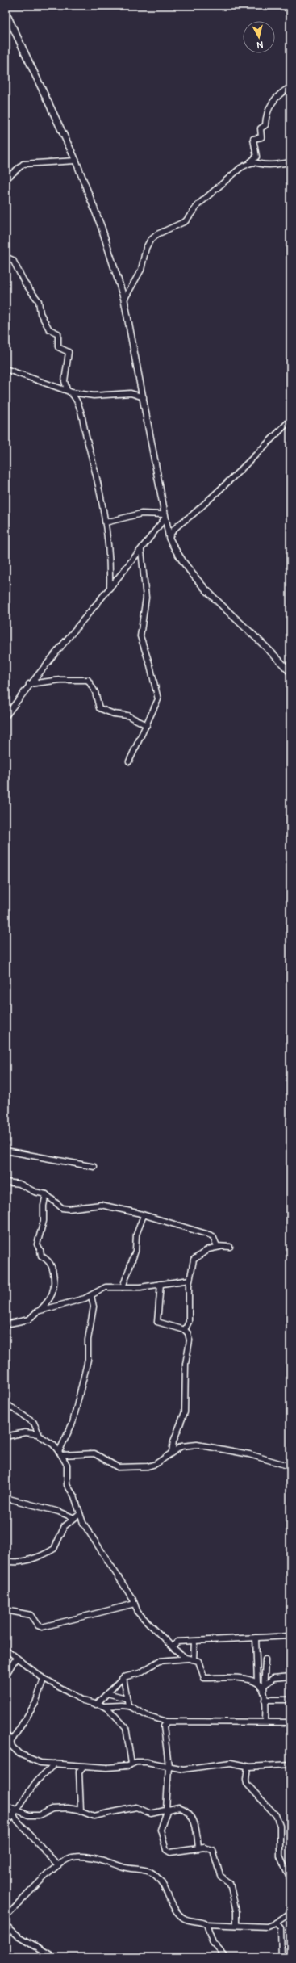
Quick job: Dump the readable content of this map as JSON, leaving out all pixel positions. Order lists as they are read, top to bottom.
{
  "north": "bottom"
}
